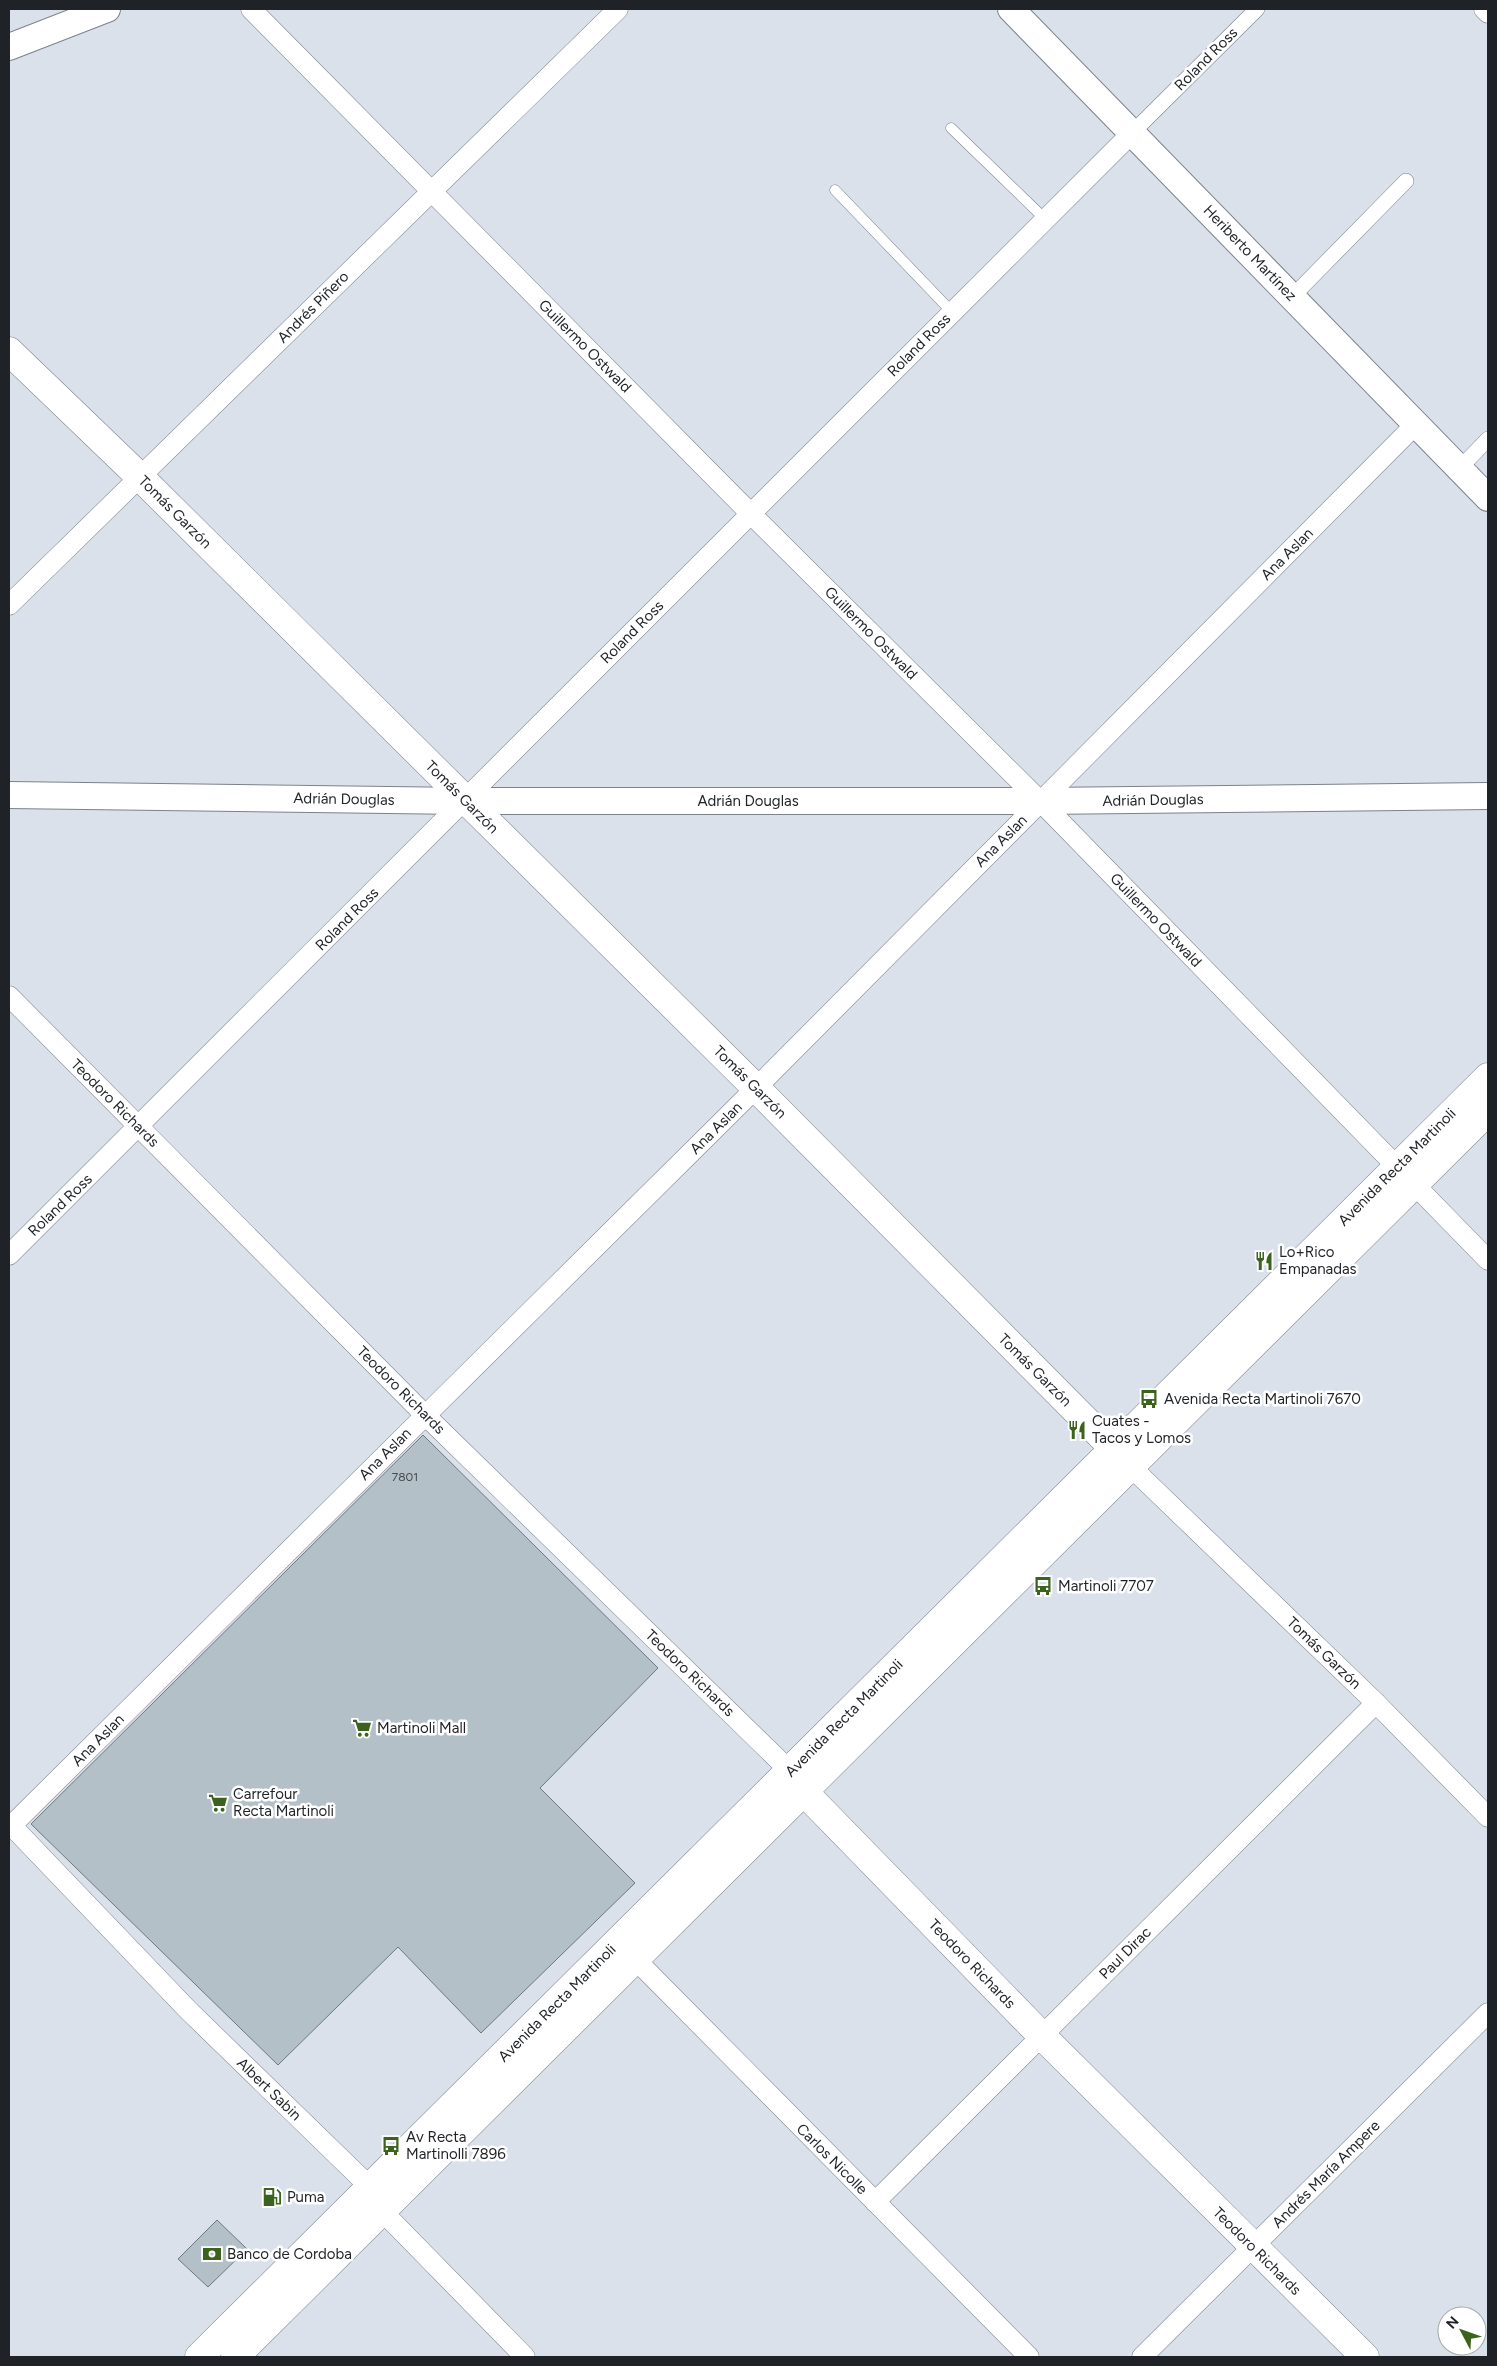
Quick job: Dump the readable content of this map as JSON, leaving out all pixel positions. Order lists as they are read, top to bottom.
{
  "streets": {
    "main road": ["Tomás Garzón", "Teodoro Richards", "Avenida Recta Martinoli"],
    "street": [
      "Roland Ross",
      "Heriberto Martínez",
      "Andrés Piñero",
      "Guillermo Ostwald",
      "Ana Aslan",
      "Adrián Douglas",
      "Paul Dirac",
      "Albert Sabin",
      "Carlos Nicolle",
      "Andrés María Ampere"
    ]
  },
  "crossings": [
    ["Roland Ross", "Heriberto Martínez"],
    ["Roland Ross", "Guillermo Ostwald"],
    ["Roland Ross", "Tomás Garzón"],
    ["Roland Ross", "Adrián Douglas"],
    ["Roland Ross", "Teodoro Richards"],
    ["Heriberto Martínez", "Ana Aslan"],
    ["Andrés Piñero", "Guillermo Ostwald"],
    ["Andrés Piñero", "Tomás Garzón"],
    ["Guillermo Ostwald", "Ana Aslan"],
    ["Guillermo Ostwald", "Adrián Douglas"],
    ["Guillermo Ostwald", "Avenida Recta Martinoli"],
    ["Tomás Garzón", "Ana Aslan"],
    ["Tomás Garzón", "Adrián Douglas"],
    ["Tomás Garzón", "Avenida Recta Martinoli"],
    ["Tomás Garzón", "Paul Dirac"],
    ["Ana Aslan", "Adrián Douglas"],
    ["Ana Aslan", "Teodoro Richards"],
    ["Ana Aslan", "Albert Sabin"],
    ["Teodoro Richards", "Avenida Recta Martinoli"],
    ["Teodoro Richards", "Paul Dirac"],
    ["Teodoro Richards", "Andrés María Ampere"],
    ["Avenida Recta Martinoli", "Albert Sabin"],
    ["Avenida Recta Martinoli", "Carlos Nicolle"],
    ["Paul Dirac", "Carlos Nicolle"]
  ],
  "places": {
    "restaurant": ["Lo+Rico Empanadas", "Cuates - Tacos y Lomos"],
    "bus stop": ["Avenida Recta Martinoli 7670", "Martinoli 7707", "Av Recta Martinolli 7896"],
    "supermarket": ["Martinoli Mall", "Carrefour Recta Martinoli"],
    "fuel station": ["Puma"],
    "bank": ["Banco de Cordoba"]
  },
  "house_numbers": ["7801"],
  "north": "top left"
}
